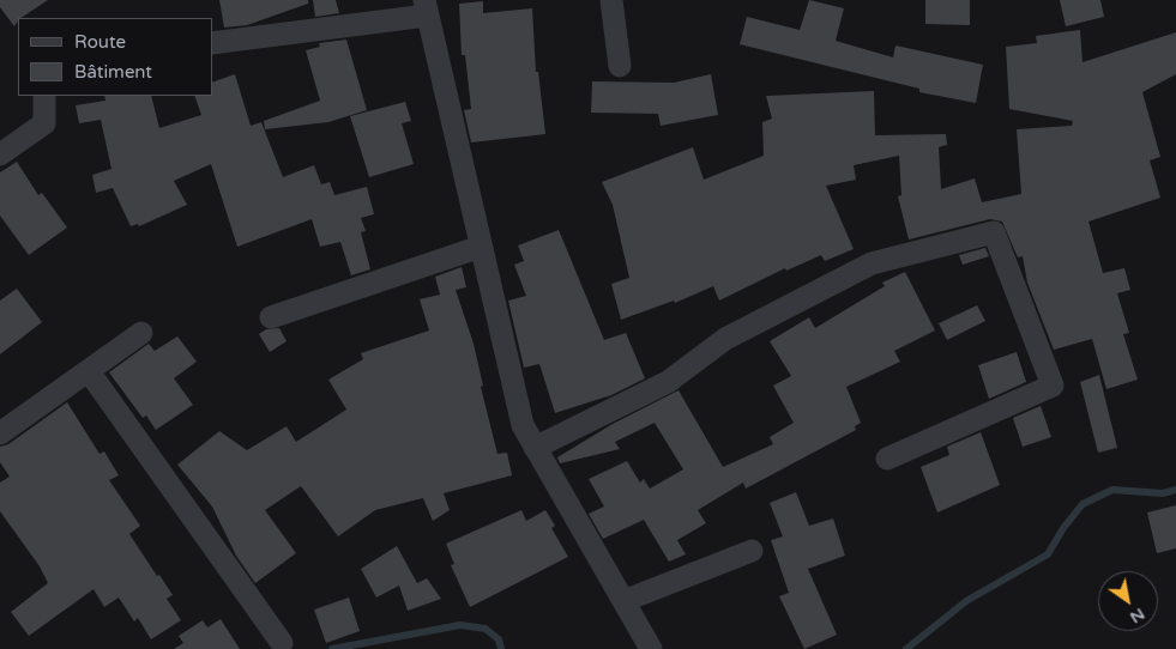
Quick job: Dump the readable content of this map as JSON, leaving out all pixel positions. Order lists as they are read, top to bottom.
{
  "legend": ["Route", "Bâtiment"],
  "north": "bottom right"
}
